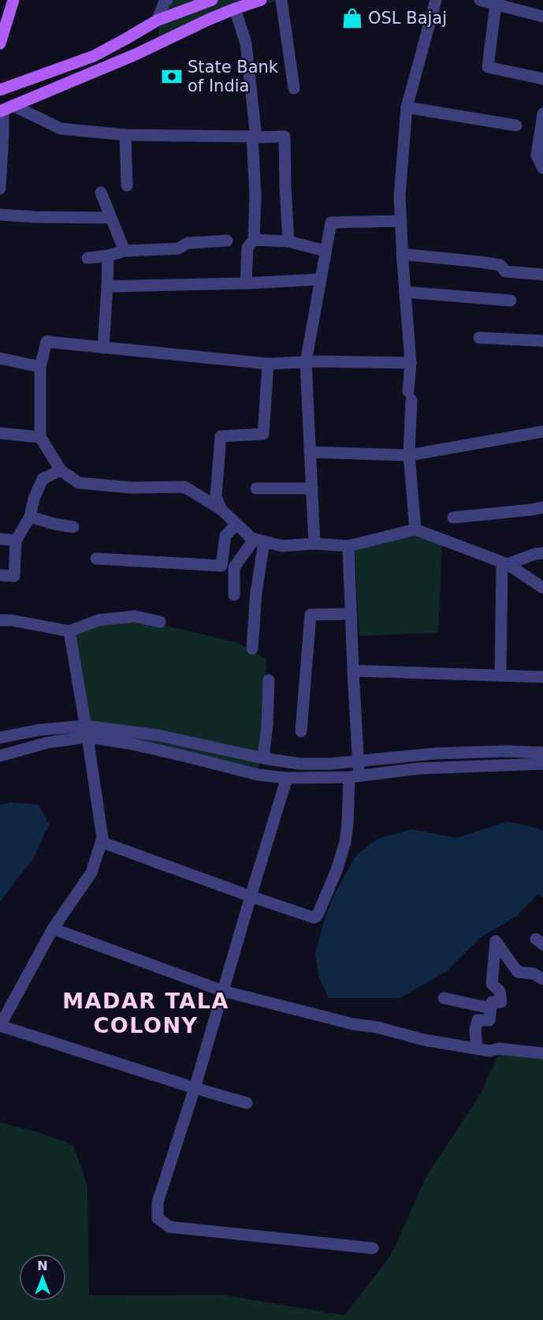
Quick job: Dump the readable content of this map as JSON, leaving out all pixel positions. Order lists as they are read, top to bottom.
{
  "districts": ["MADAR TALA COLONY"],
  "places": {
    "shop": ["OSL Bajaj"],
    "bank": ["State Bank of India"]
  },
  "north": "top"
}
